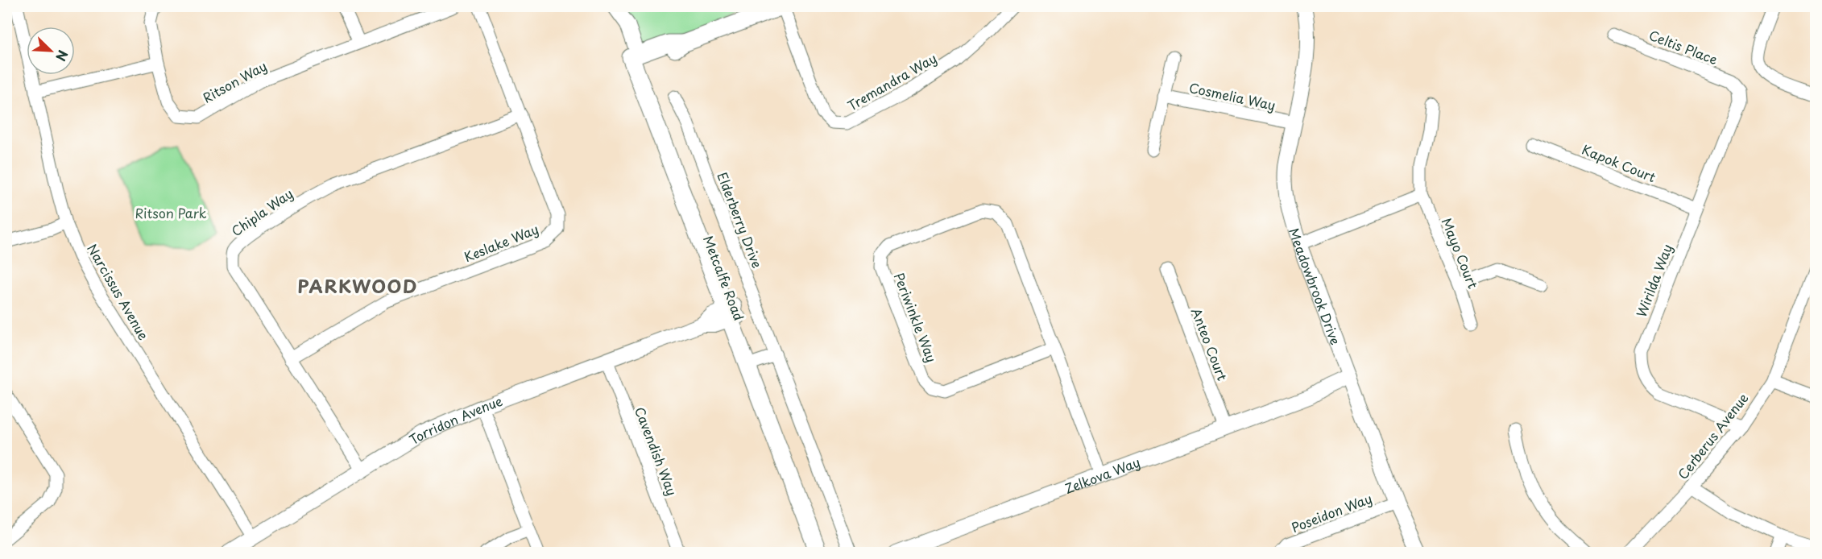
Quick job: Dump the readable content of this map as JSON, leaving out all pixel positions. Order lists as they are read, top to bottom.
{
  "streets": {
    "main road": ["Metcalfe Road"],
    "street": [
      "Celtis Place",
      "Ritson Way",
      "Tremandra Way",
      "Cosmelia Way",
      "Kapok Court",
      "Chipla Way",
      "Elderberry Drive",
      "Keslake Way",
      "Mayo Court",
      "Wirilda Way",
      "Meadowbrook Drive",
      "Narcissus Avenue",
      "Periwinkle Way",
      "Anteo Court",
      "Torridon Avenue",
      "Cerberus Avenue",
      "Cavendish Way",
      "Zelkova Way",
      "Poseidon Way"
    ]
  },
  "crossings": [
    ["Celtis Place", "Wirilda Way"],
    ["Cosmelia Way", "Meadowbrook Drive"],
    ["Kapok Court", "Wirilda Way"],
    ["Chipla Way", "Keslake Way"],
    ["Chipla Way", "Torridon Avenue"],
    ["Metcalfe Road", "Torridon Avenue"],
    ["Wirilda Way", "Cerberus Avenue"],
    ["Meadowbrook Drive", "Zelkova Way"],
    ["Meadowbrook Drive", "Poseidon Way"],
    ["Narcissus Avenue", "Torridon Avenue"],
    ["Periwinkle Way", "Zelkova Way"],
    ["Anteo Court", "Zelkova Way"],
    ["Torridon Avenue", "Cavendish Way"]
  ],
  "districts": ["PARKWOOD"],
  "parks": ["Ritson Park"],
  "north": "bottom right"
}
